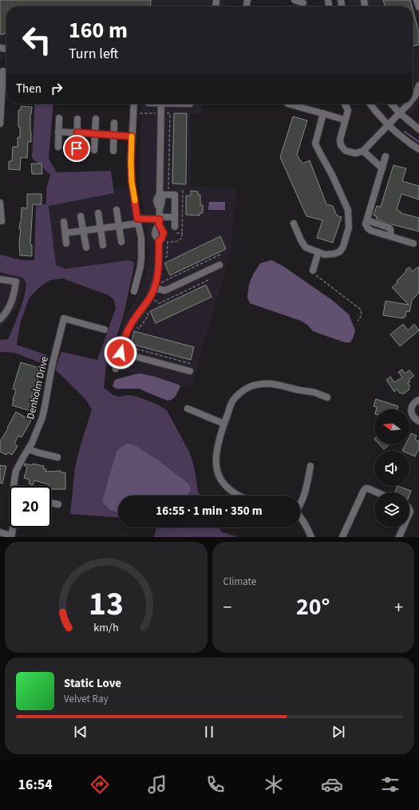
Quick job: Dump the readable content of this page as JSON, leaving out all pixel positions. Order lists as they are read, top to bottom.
{
  "streets": {
    "street": ["Denholm Drive"]
  },
  "north": "left",
  "page": {
    "turn": ["160 m", "Turn left"],
    "then": "Then",
    "limit": "20",
    "trip": "16:55 · 1 min · 350 m",
    "tile": "Climate",
    "heat": ["−", "20°", "+"],
    "song": ["Static Love", "Velvet Ray"],
    "tabs": "16:54",
    "gauge": ["13", "km/h"]
  }
}
